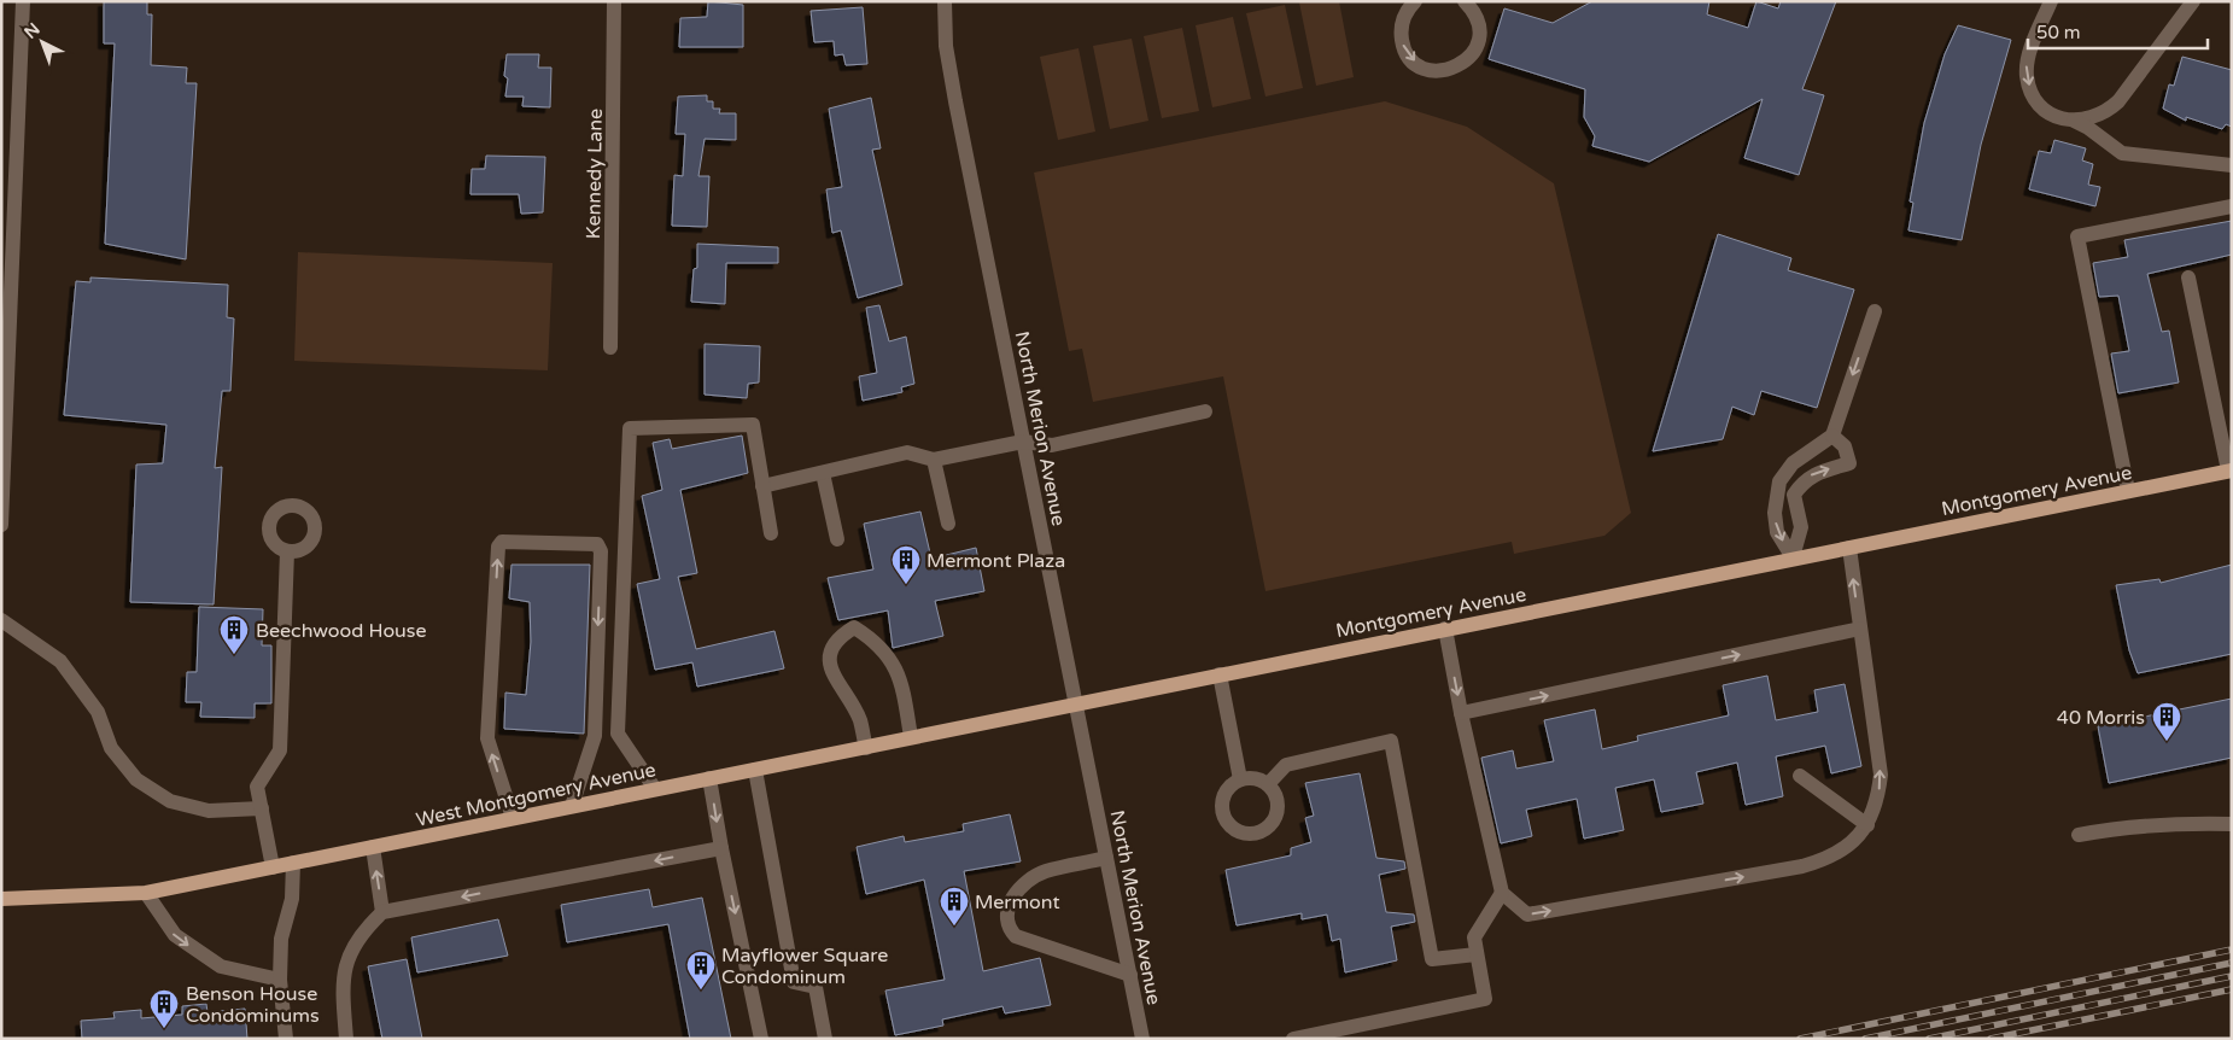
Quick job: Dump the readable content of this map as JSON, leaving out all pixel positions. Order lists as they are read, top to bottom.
{
  "streets": {
    "main road": ["Montgomery Avenue", "West Montgomery Avenue"],
    "street": ["Kennedy Lane", "North Merion Avenue"]
  },
  "crossings": [
    ["North Merion Avenue", "Montgomery Avenue"],
    ["North Merion Avenue", "West Montgomery Avenue"],
    ["Montgomery Avenue", "West Montgomery Avenue"]
  ],
  "places": {
    "building": [
      "Mermont Plaza",
      "Beechwood House",
      "40 Morris",
      "Mermont",
      "Mayflower Square Condominum",
      "Benson House Condominums"
    ]
  },
  "scale_bar": "50 m",
  "north": "top left"
}
